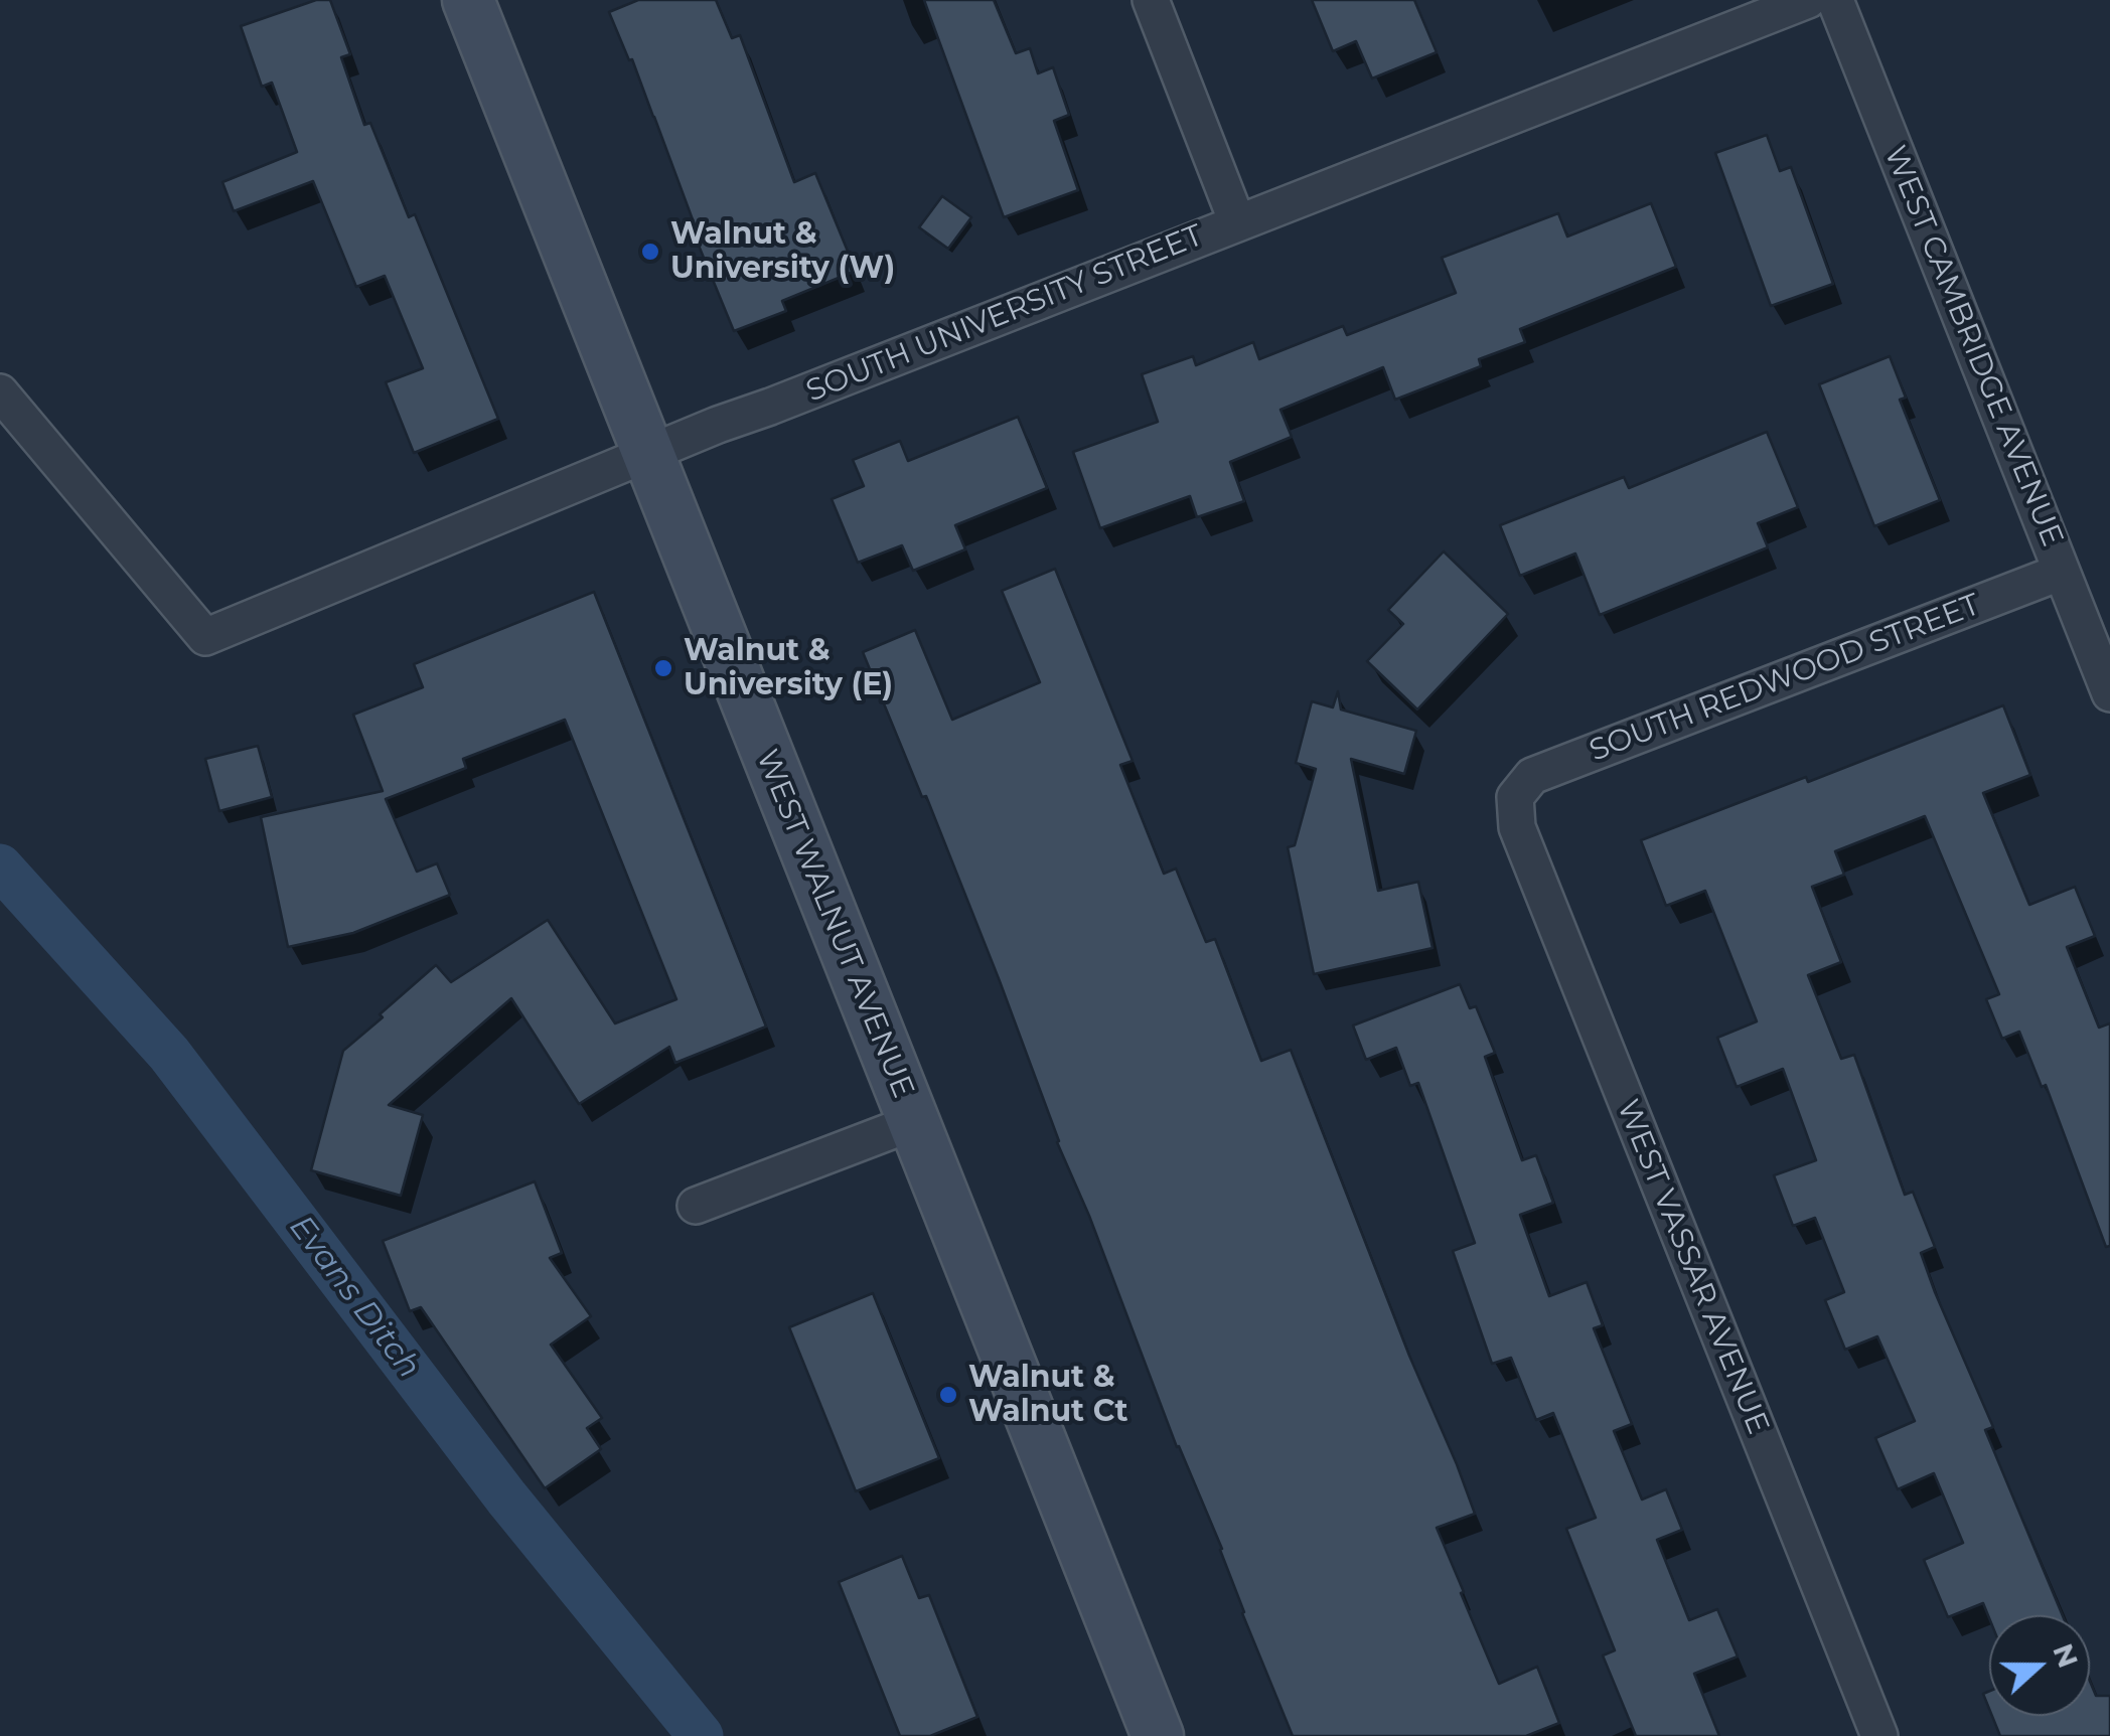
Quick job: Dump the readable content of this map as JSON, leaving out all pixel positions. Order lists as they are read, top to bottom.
{
  "streets": {
    "main road": ["WEST WALNUT AVENUE"],
    "street": [
      "SOUTH UNIVERSITY STREET",
      "WEST CAMBRIDGE AVENUE",
      "SOUTH REDWOOD STREET",
      "WEST VASSAR AVENUE"
    ]
  },
  "crossings": [
    ["SOUTH UNIVERSITY STREET", "WEST WALNUT AVENUE"],
    ["WEST CAMBRIDGE AVENUE", "SOUTH REDWOOD STREET"],
    ["SOUTH REDWOOD STREET", "WEST VASSAR AVENUE"]
  ],
  "water": ["Evans Ditch"],
  "places": ["Walnut & University (W)", "Walnut & University (E)", "Walnut & Walnut Ct"],
  "north": "right"
}
